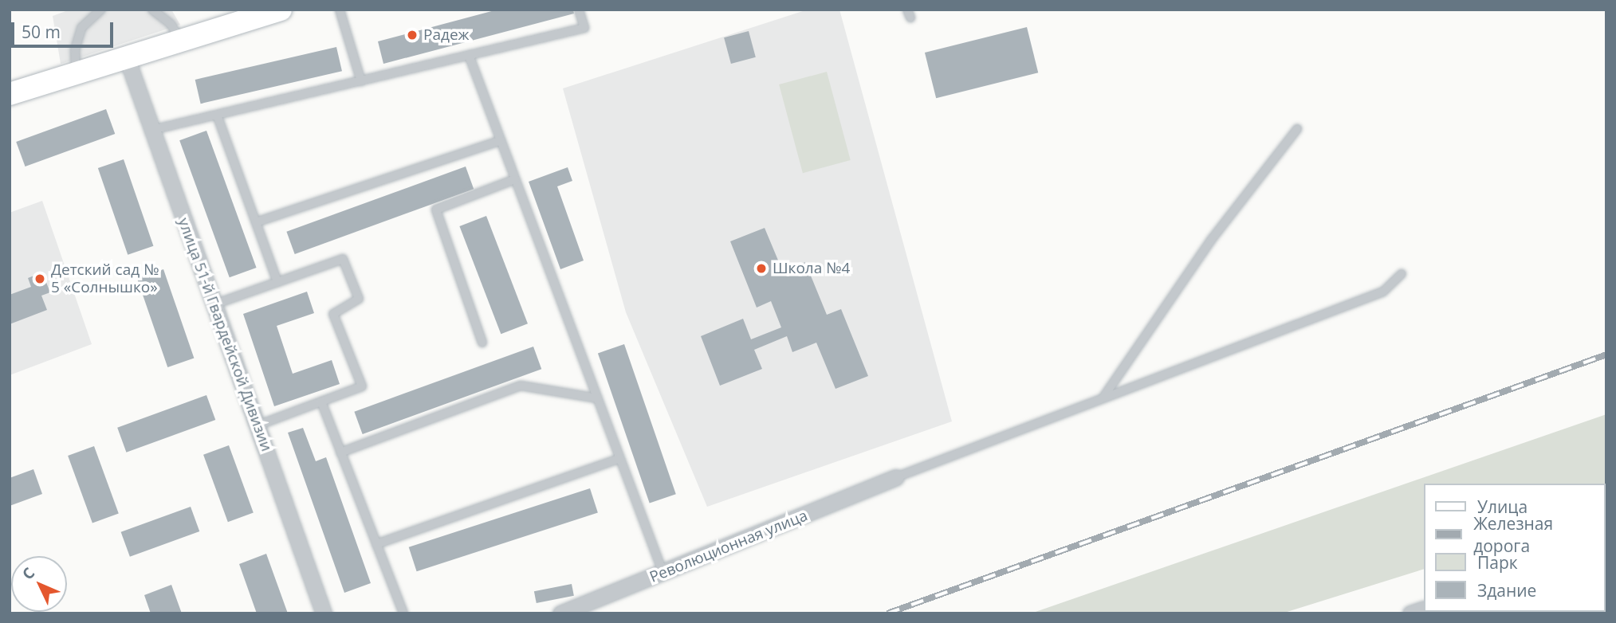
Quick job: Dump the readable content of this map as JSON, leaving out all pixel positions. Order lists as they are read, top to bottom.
{
  "streets": {
    "street": ["улица 51-й Гвардейской Дивизии", "Революционная улица"]
  },
  "places": ["Радеж", "Школа №4", "Детский сад № 5 «Солнышко»"],
  "legend": [
    "Улица",
    "Железная дорога",
    "Парк",
    "Здание"
  ],
  "scale_bar": "50 m",
  "north": "top left"
}
